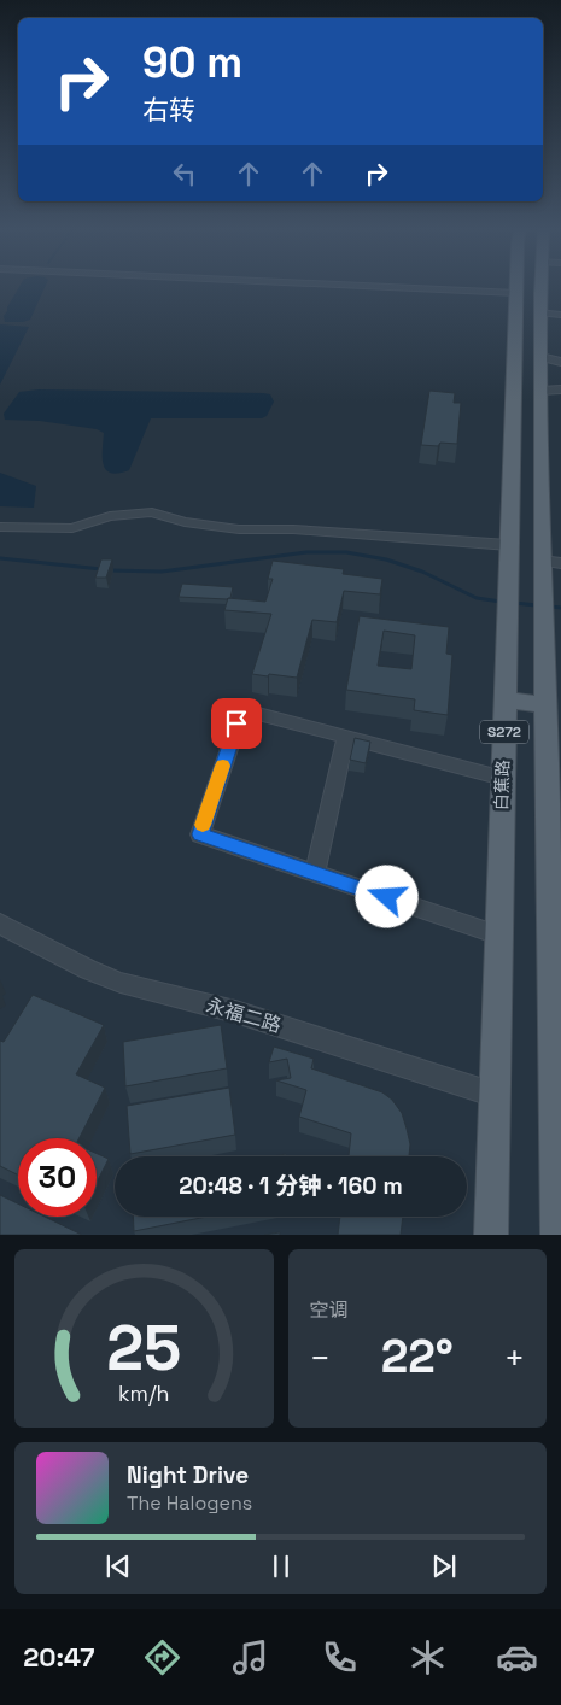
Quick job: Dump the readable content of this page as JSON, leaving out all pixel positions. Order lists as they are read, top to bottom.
{
  "streets": {
    "main road": ["S272", "白蕉路"],
    "street": ["永福二路"]
  },
  "crossings": [
    ["白蕉路", "永福二路"]
  ],
  "page": {
    "turn": ["90 m", "右转"],
    "limit": "30",
    "trip": "20:48 · 1 分钟 · 160 m",
    "tile": "空调",
    "heat": ["−", "22°", "+"],
    "song": ["Night Drive", "The Halogens"],
    "tabs": "20:47",
    "gauge": ["25", "km/h"]
  }
}
